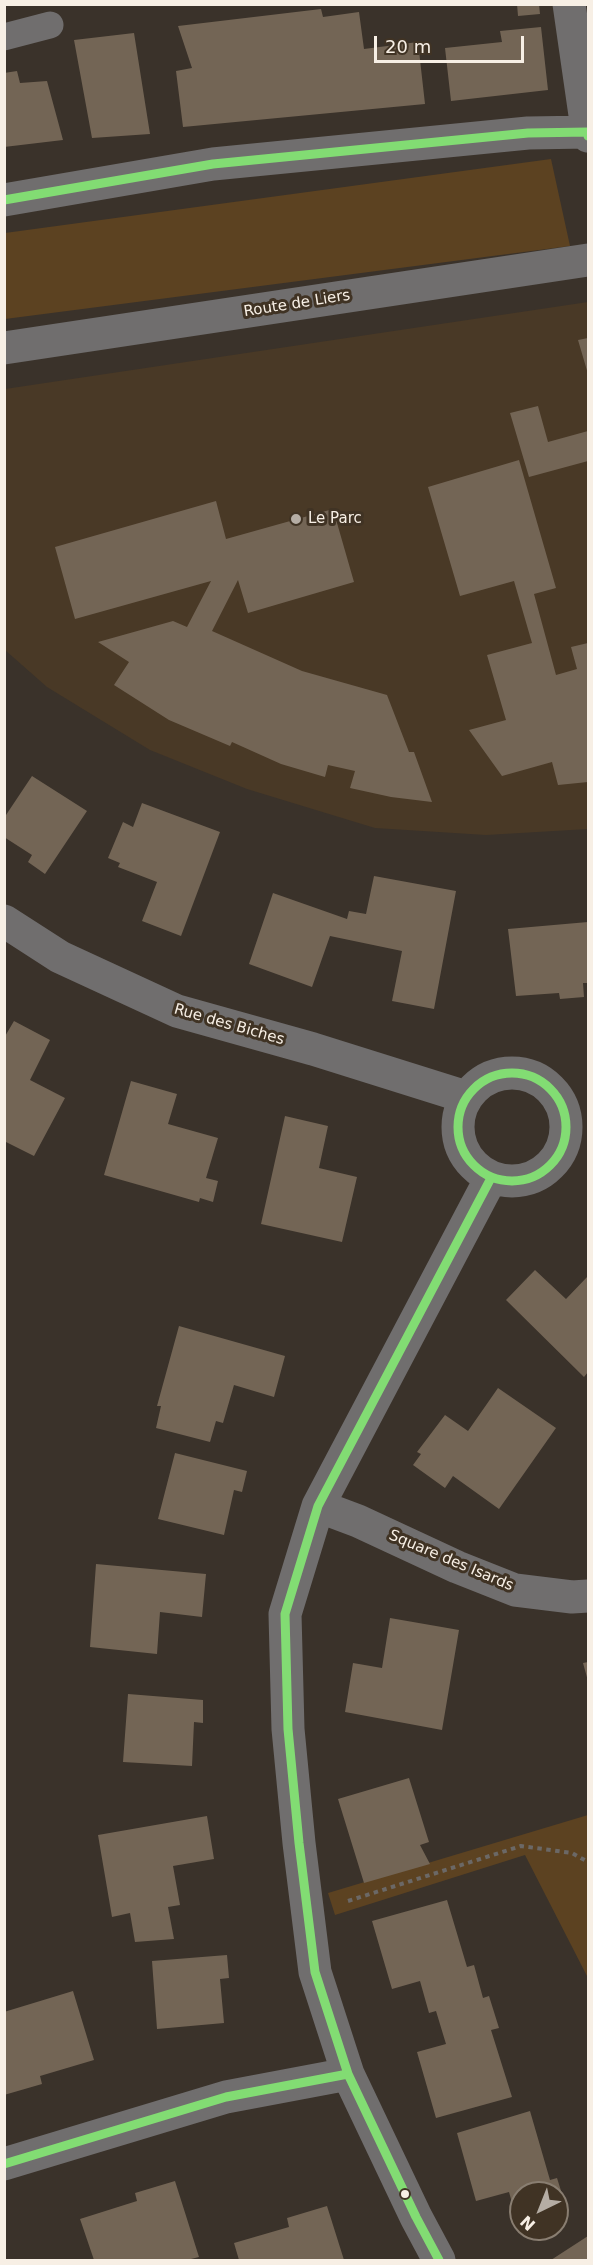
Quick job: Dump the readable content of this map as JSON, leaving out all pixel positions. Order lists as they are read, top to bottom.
{
  "streets": {
    "street": ["Route de Liers", "Rue des Biches", "Square des Isards"]
  },
  "places": ["Le Parc"],
  "scale_bar": "20 m",
  "north": "bottom left"
}
